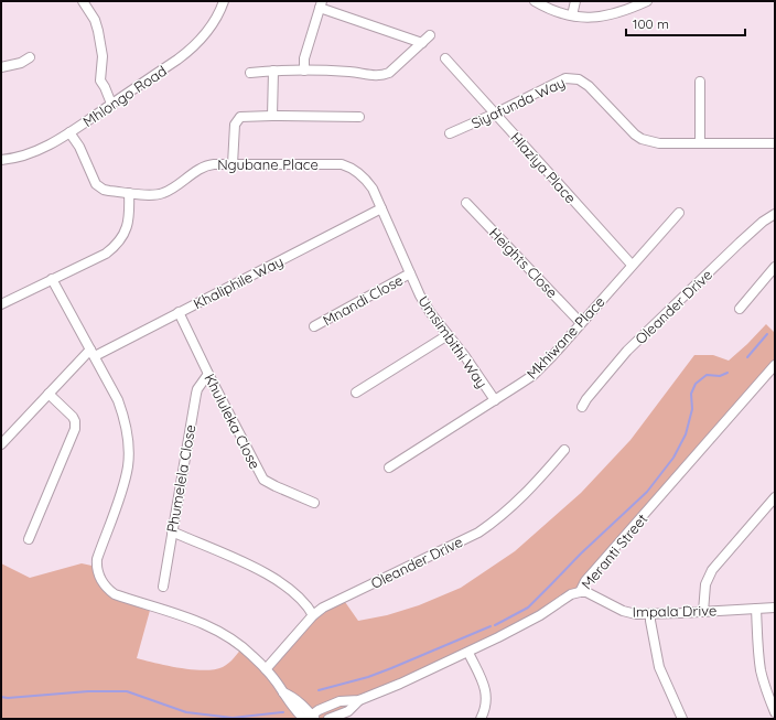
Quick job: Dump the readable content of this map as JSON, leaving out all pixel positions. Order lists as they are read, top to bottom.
{
  "streets": {
    "street": [
      "Mhlongo Road",
      "Siyafunda Way",
      "Ngubane Place",
      "Hlaziya Place",
      "Heights Close",
      "Khaliphile Way",
      "Mnandi Close",
      "Oleander Drive",
      "Mkhiwane Place",
      "Umsimbithi Way",
      "Khululeka Close",
      "Phumelela Close",
      "Meranti Street",
      "Impala Drive"
    ]
  },
  "crossings": [
    ["Mhlongo Road", "Ngubane Place"],
    ["Siyafunda Way", "Hlaziya Place"],
    ["Ngubane Place", "Khaliphile Way"],
    ["Ngubane Place", "Umsimbithi Way"],
    ["Hlaziya Place", "Mkhiwane Place"],
    ["Heights Close", "Mkhiwane Place"],
    ["Khaliphile Way", "Umsimbithi Way"],
    ["Khaliphile Way", "Khululeka Close"],
    ["Mnandi Close", "Umsimbithi Way"],
    ["Mkhiwane Place", "Umsimbithi Way"],
    ["Khululeka Close", "Phumelela Close"],
    ["Meranti Street", "Impala Drive"]
  ],
  "scale_bar": "100 m"
}
